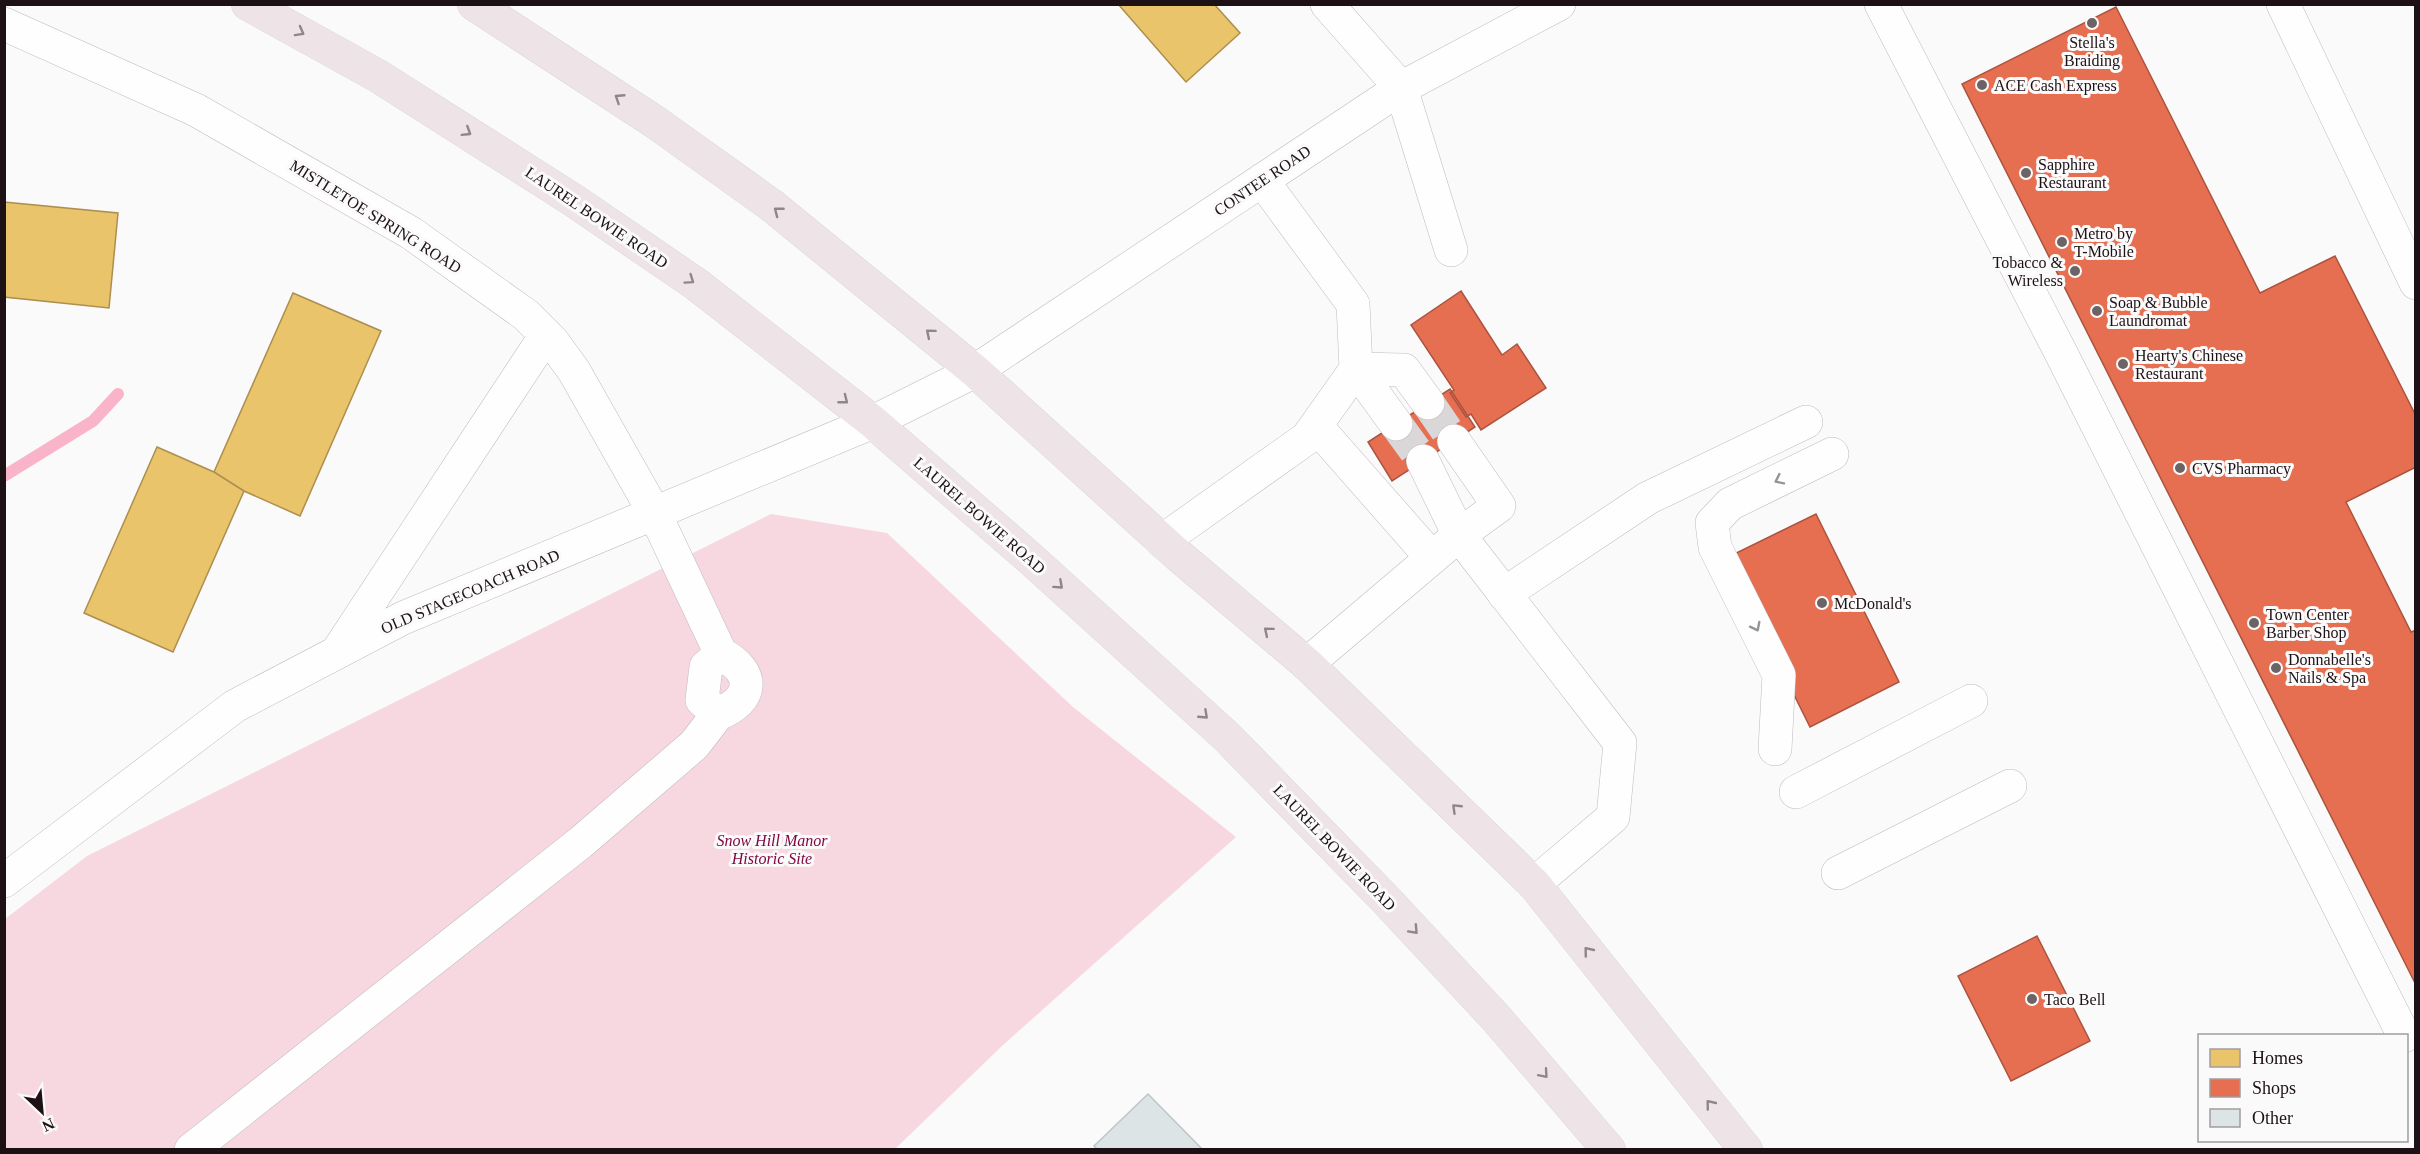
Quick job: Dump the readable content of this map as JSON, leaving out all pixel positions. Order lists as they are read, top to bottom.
{
  "streets": {
    "main road": ["LAUREL BOWIE ROAD"],
    "street": ["CONTEE ROAD", "MISTLETOE SPRING ROAD", "OLD STAGECOACH ROAD"]
  },
  "crossings": [
    ["CONTEE ROAD", "OLD STAGECOACH ROAD"],
    ["MISTLETOE SPRING ROAD", "OLD STAGECOACH ROAD"],
    ["LAUREL BOWIE ROAD", "OLD STAGECOACH ROAD"]
  ],
  "parks": ["Snow Hill Manor Historic Site"],
  "places": [
    "Stella's Braiding",
    "ACE Cash Express",
    "Sapphire Restaurant",
    "Metro by T-Mobile",
    "Tobacco & Wireless",
    "Soap & Bubble Laundromat",
    "Hearty's Chinese Restaurant",
    "CVS Pharmacy",
    "McDonald's",
    "Town Center Barber Shop",
    "Donnabelle's Nails & Spa",
    "Taco Bell"
  ],
  "legend": ["Homes", "Shops", "Other"],
  "north": "bottom right"
}
